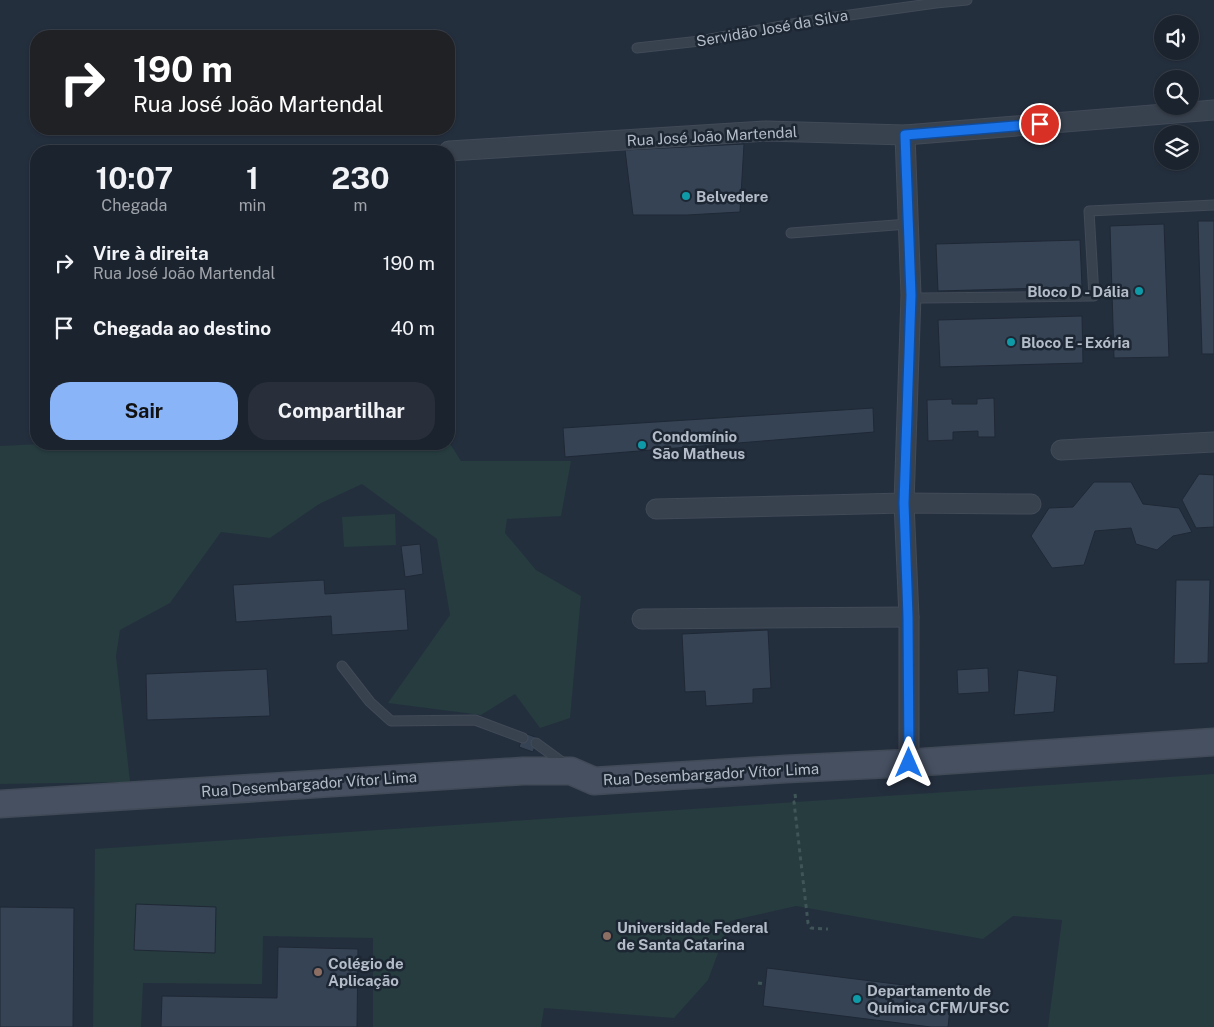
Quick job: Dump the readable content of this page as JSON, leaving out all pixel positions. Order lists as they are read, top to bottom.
{
  "streets": {
    "main road": ["Rua Desembargador Vítor Lima"],
    "street": ["Rua José João Martendal"],
    "lane": ["Servidão José da Silva"]
  },
  "places": [
    "Belvedere",
    "Bloco D - Dália",
    "Bloco E - Exória",
    "Condomínio São Matheus",
    "Universidade Federal de Santa Catarina",
    "Colégio de Aplicação",
    "Departamento de Química CFM/UFSC"
  ],
  "page": {
    "turn": ["190 m", "Rua José João Martendal"],
    "eta": [
      "10:07",
      "Chegada",
      "1",
      "min",
      "230",
      "m"
    ],
    "list": [
      {
        "name": "Vire à direita",
        "note": "Rua José João Martendal",
        "value": "190 m"
      },
      {
        "name": "Chegada ao destino",
        "value": "40 m"
      }
    ],
    "buttons": ["Sair", "Compartilhar"]
  }
}
